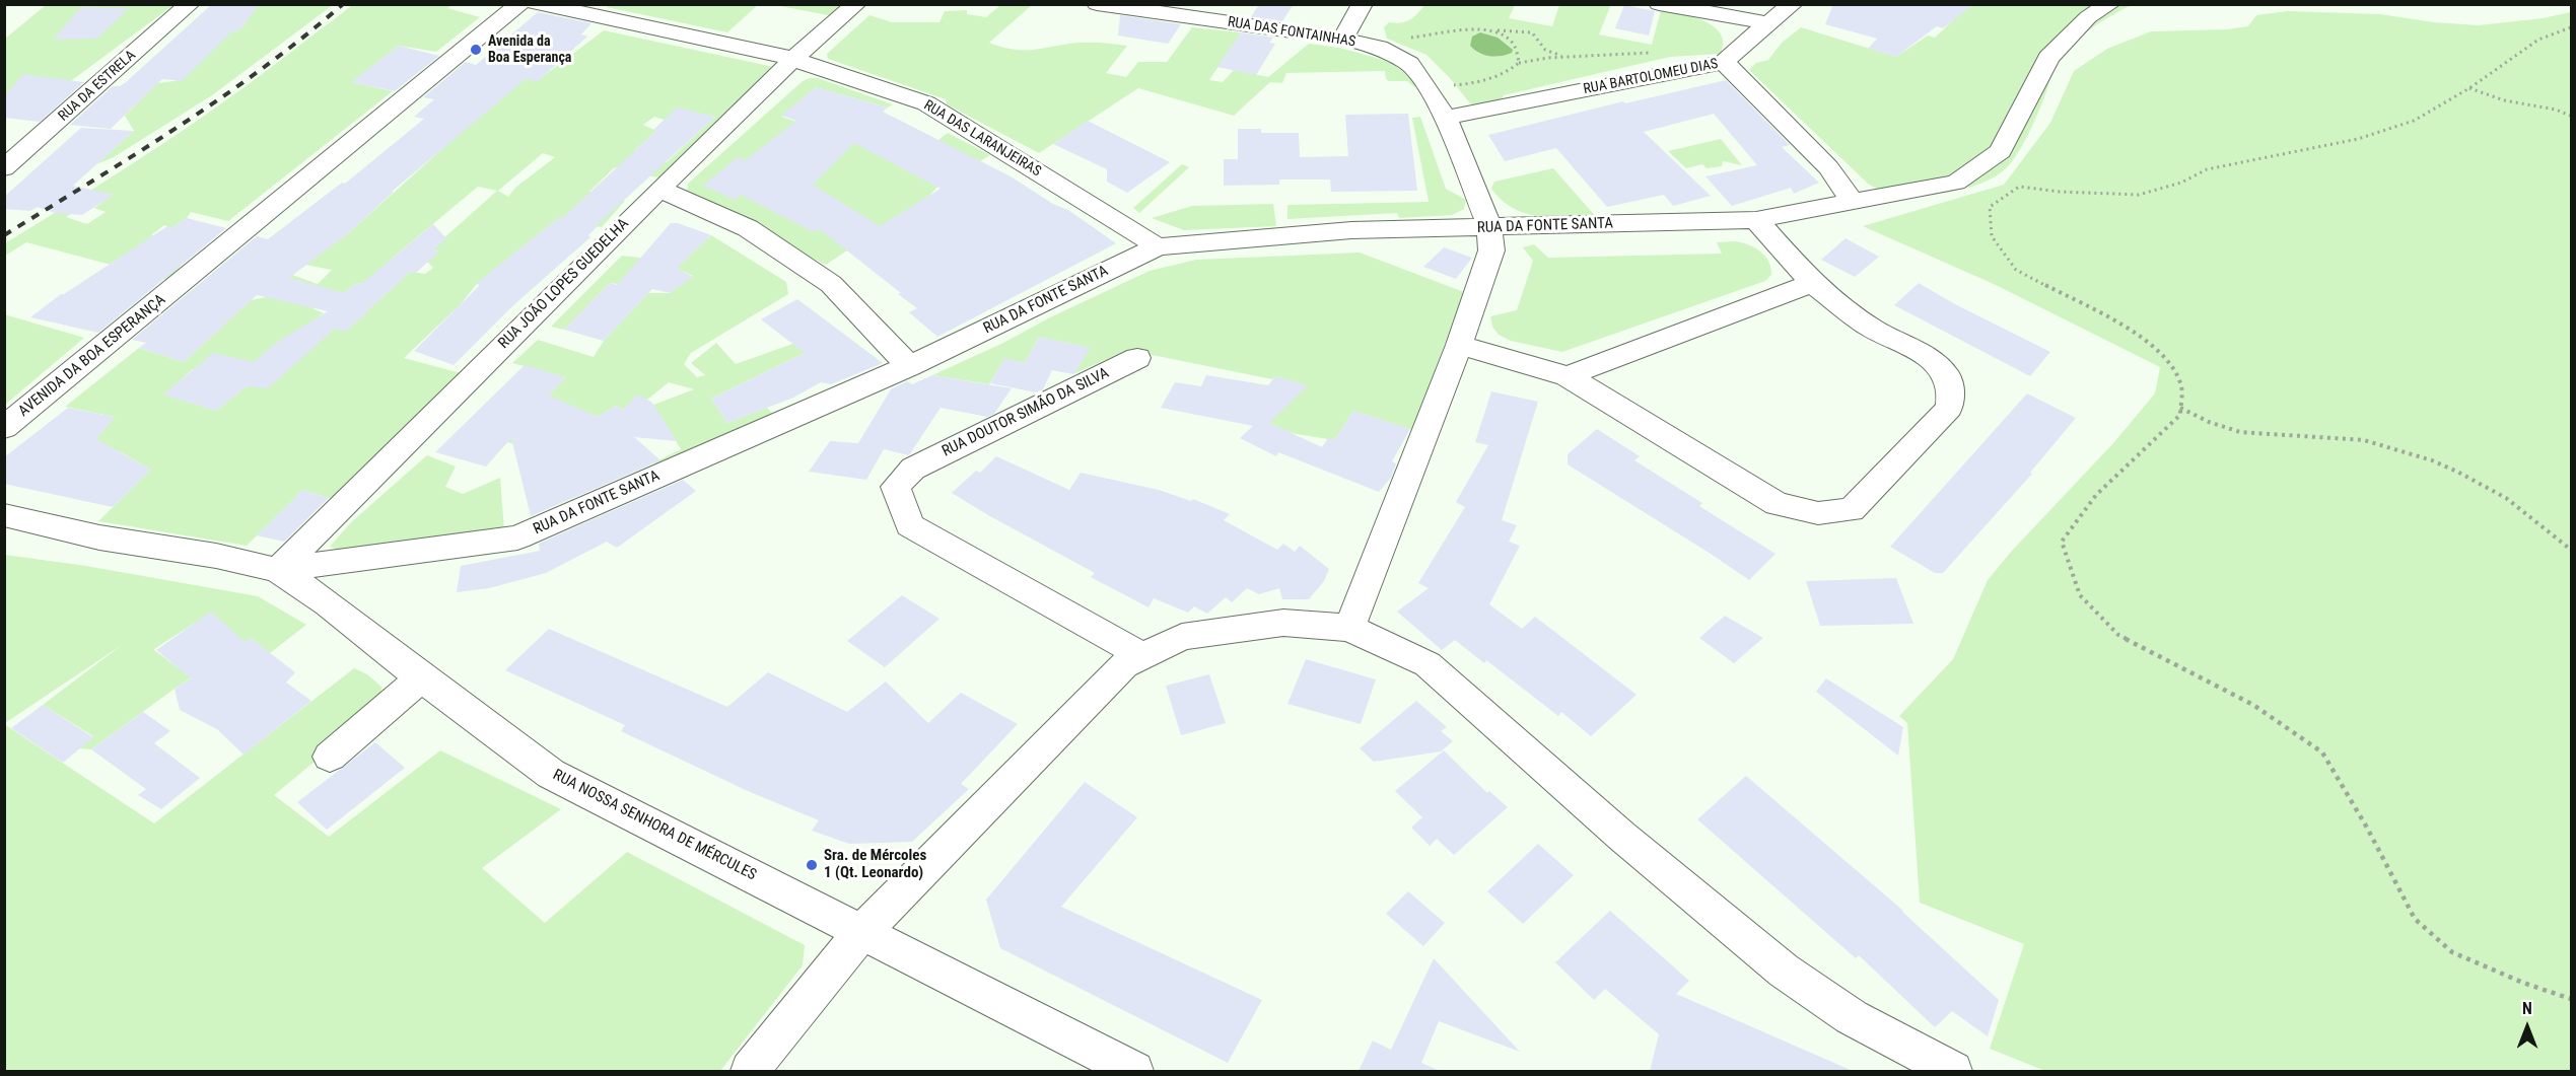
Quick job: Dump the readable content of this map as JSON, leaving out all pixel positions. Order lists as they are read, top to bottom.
{
  "streets": {
    "street": [
      "RUA DAS FONTAINHAS",
      "RUA BARTOLOMEU DIAS",
      "RUA DA ESTRELA",
      "RUA DAS LARANJEIRAS",
      "RUA DA FONTE SANTA",
      "RUA JOÃO LOPES GUEDELHA",
      "AVENIDA DA BOA ESPERANÇA",
      "RUA DOUTOR SIMÃO DA SILVA",
      "RUA NOSSA SENHORA DE MÉRCULES"
    ]
  },
  "crossings": [
    ["RUA DAS FONTAINHAS", "RUA BARTOLOMEU DIAS"],
    ["RUA DAS FONTAINHAS", "RUA DA FONTE SANTA"],
    ["RUA DAS LARANJEIRAS", "RUA DA FONTE SANTA"],
    ["RUA DAS LARANJEIRAS", "RUA JOÃO LOPES GUEDELHA"],
    ["RUA DA FONTE SANTA", "RUA JOÃO LOPES GUEDELHA"],
    ["RUA DA FONTE SANTA", "RUA NOSSA SENHORA DE MÉRCULES"],
    ["RUA JOÃO LOPES GUEDELHA", "RUA NOSSA SENHORA DE MÉRCULES"]
  ],
  "places": ["Avenida da Boa Esperança", "Sra. de Mércoles 1 (Qt. Leonardo)"],
  "north": "top"
}
